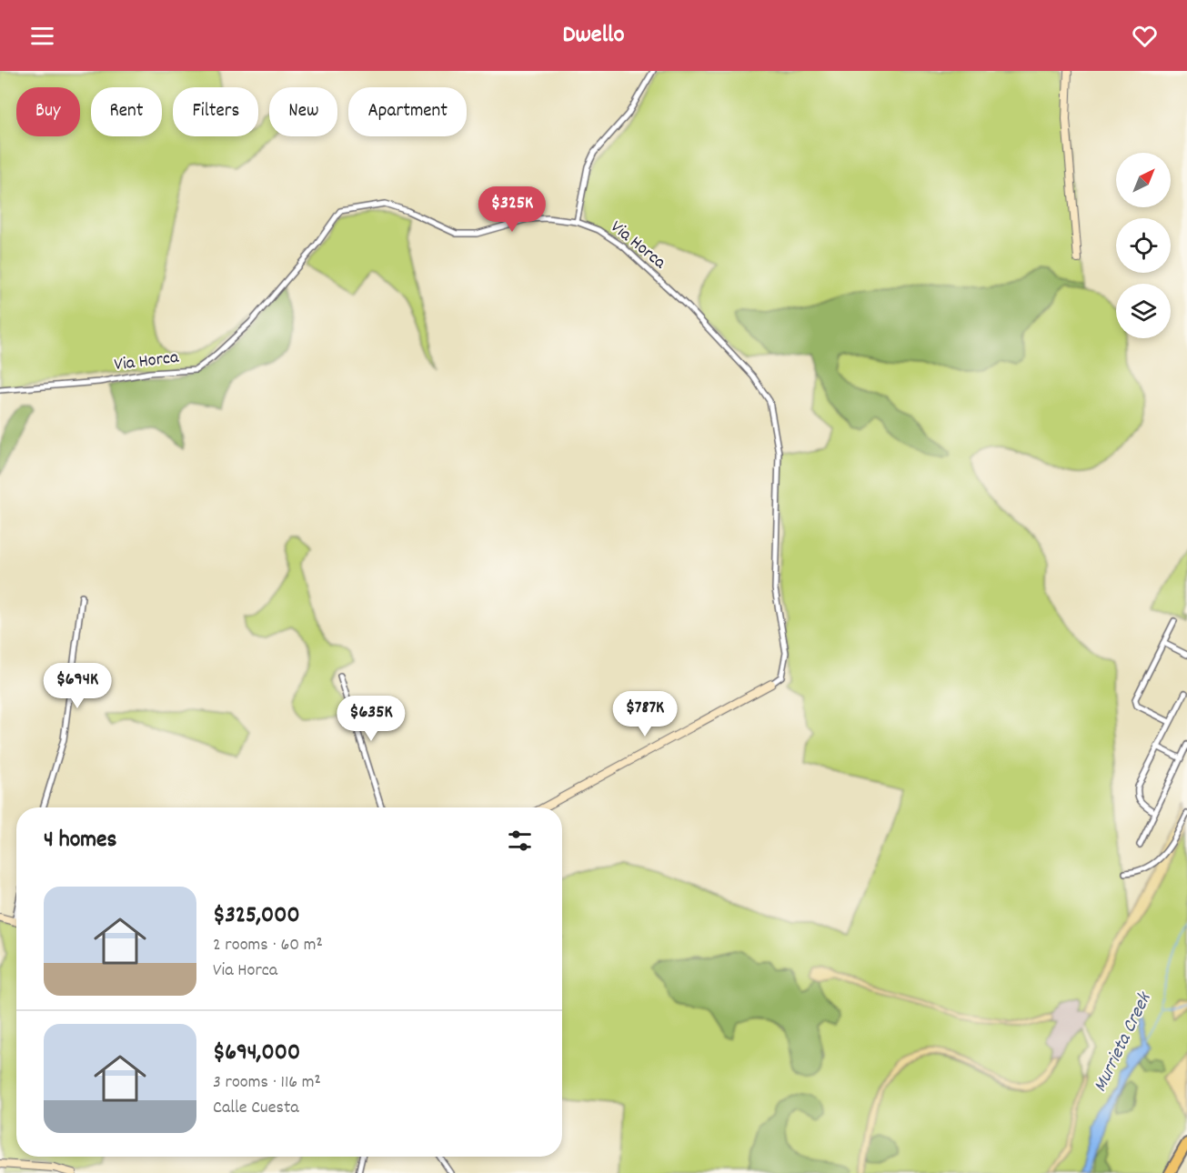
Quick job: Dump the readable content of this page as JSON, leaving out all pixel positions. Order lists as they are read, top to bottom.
{
  "streets": {
    "street": ["Via Horca"]
  },
  "water": ["Murrieta Creek"],
  "north": "top right",
  "page": {
    "header": "Dwello",
    "chip": [
      "Buy",
      "Rent",
      "Filters",
      "New",
      "Apartment"
    ],
    "price": [
      "$325K",
      "$694K",
      "$787K",
      "$635K"
    ],
    "heading": "4 homes",
    "list": [
      {
        "name": "$325,000",
        "note": "2 rooms · 60 m² · Via Horca"
      },
      {
        "name": "$694,000",
        "note": "3 rooms · 116 m² · Calle Cuesta"
      }
    ]
  }
}
